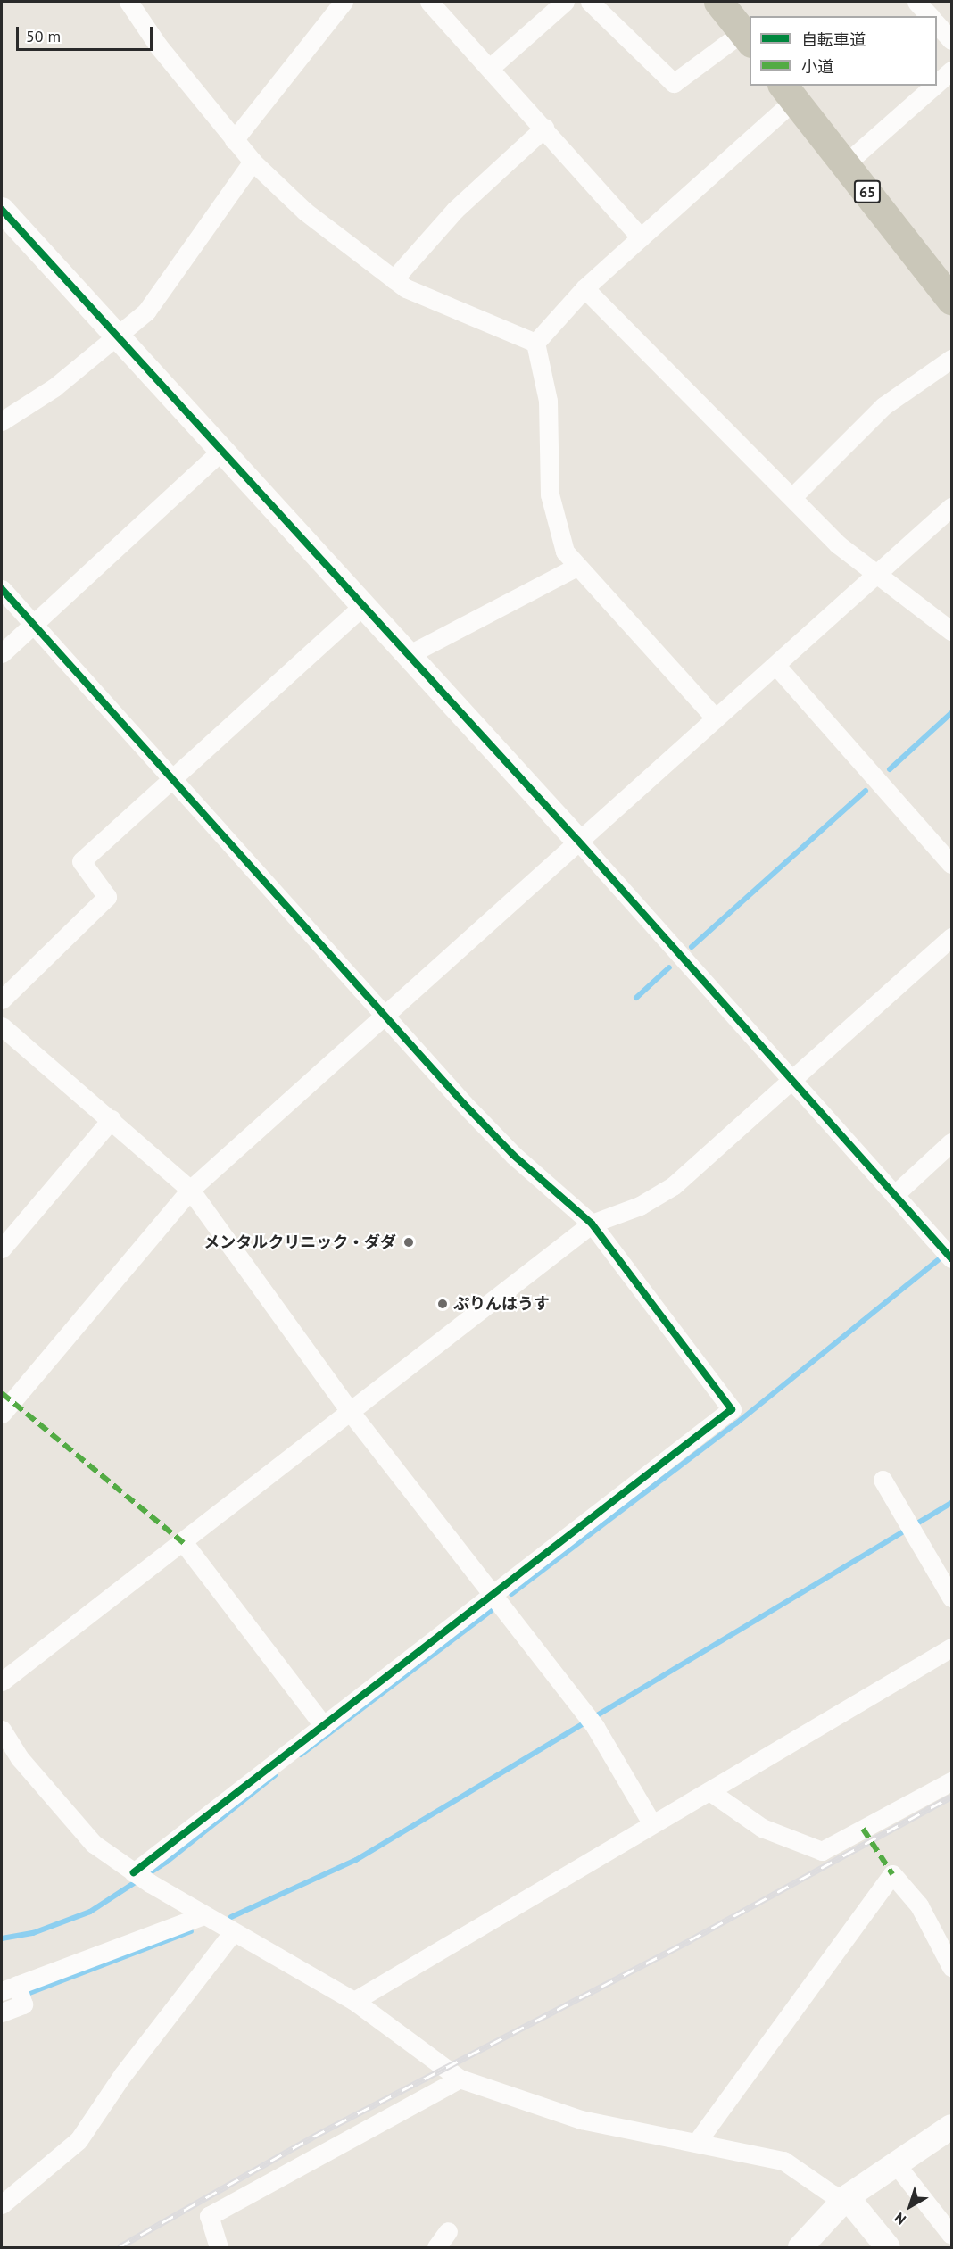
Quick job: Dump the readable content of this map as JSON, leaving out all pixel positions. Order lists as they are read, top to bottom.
{
  "streets": {
    "main road": ["65"]
  },
  "places": ["メンタルクリニック・ダダ", "ぷりんはうす"],
  "legend": ["自転車道", "小道"],
  "scale_bar": "50 m",
  "north": "bottom left"
}
